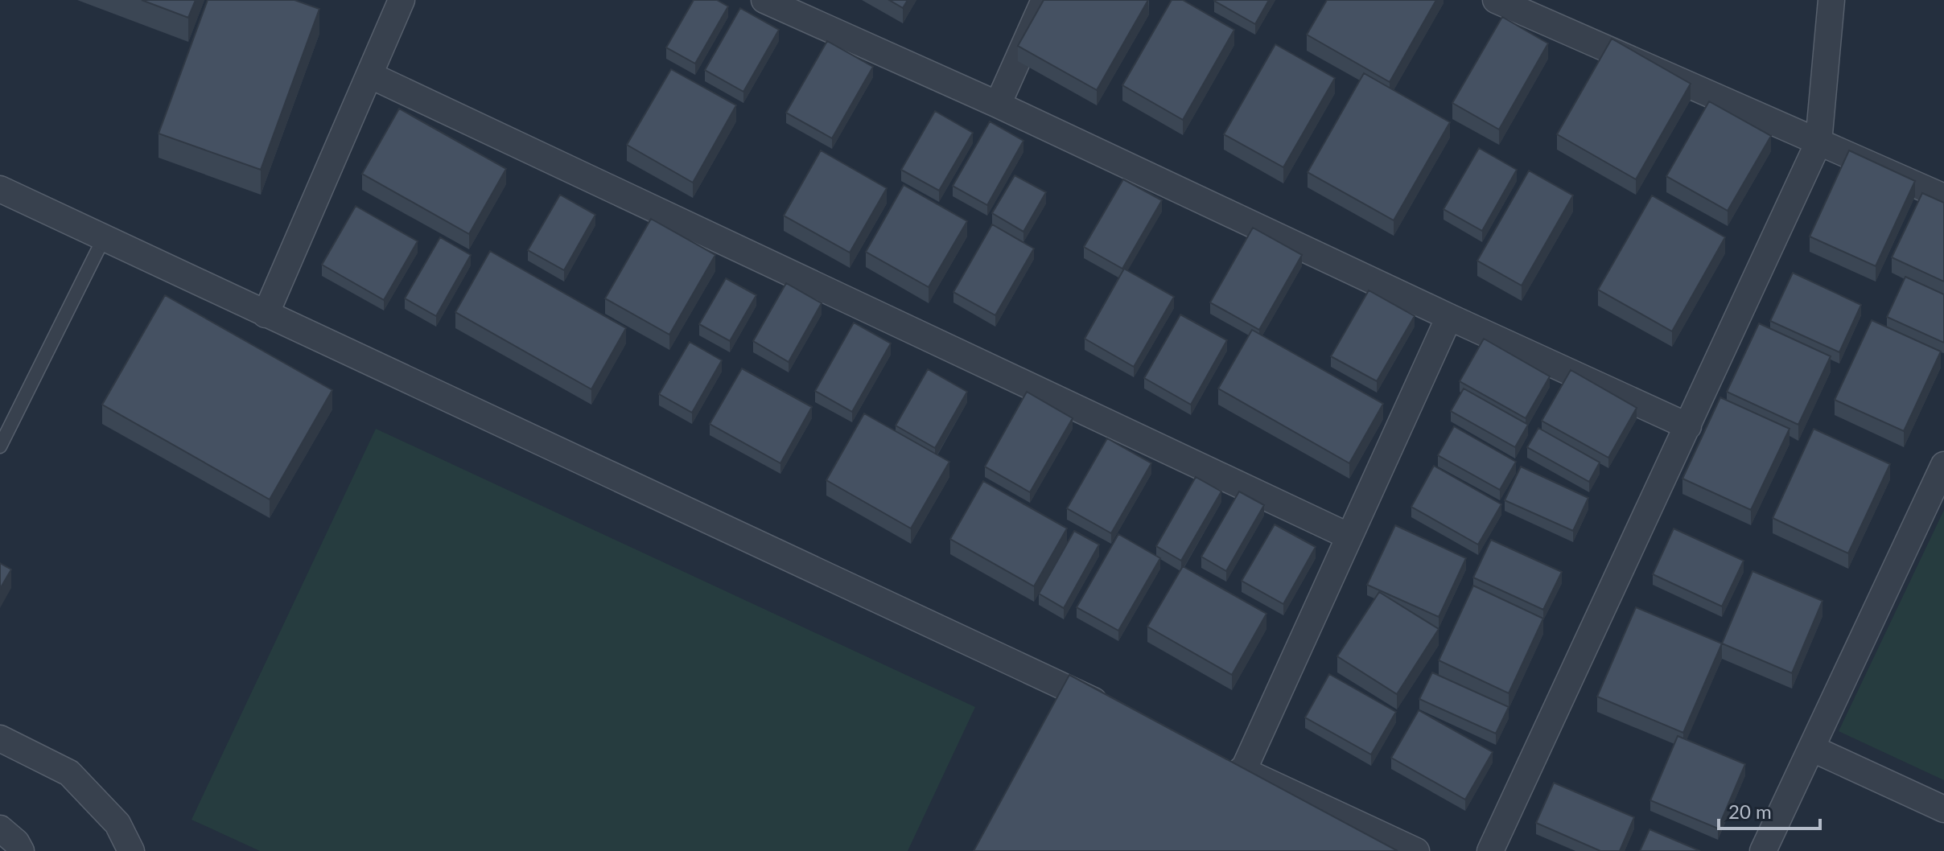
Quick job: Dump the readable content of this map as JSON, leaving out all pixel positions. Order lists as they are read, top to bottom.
{
  "scale_bar": "20 m"
}
